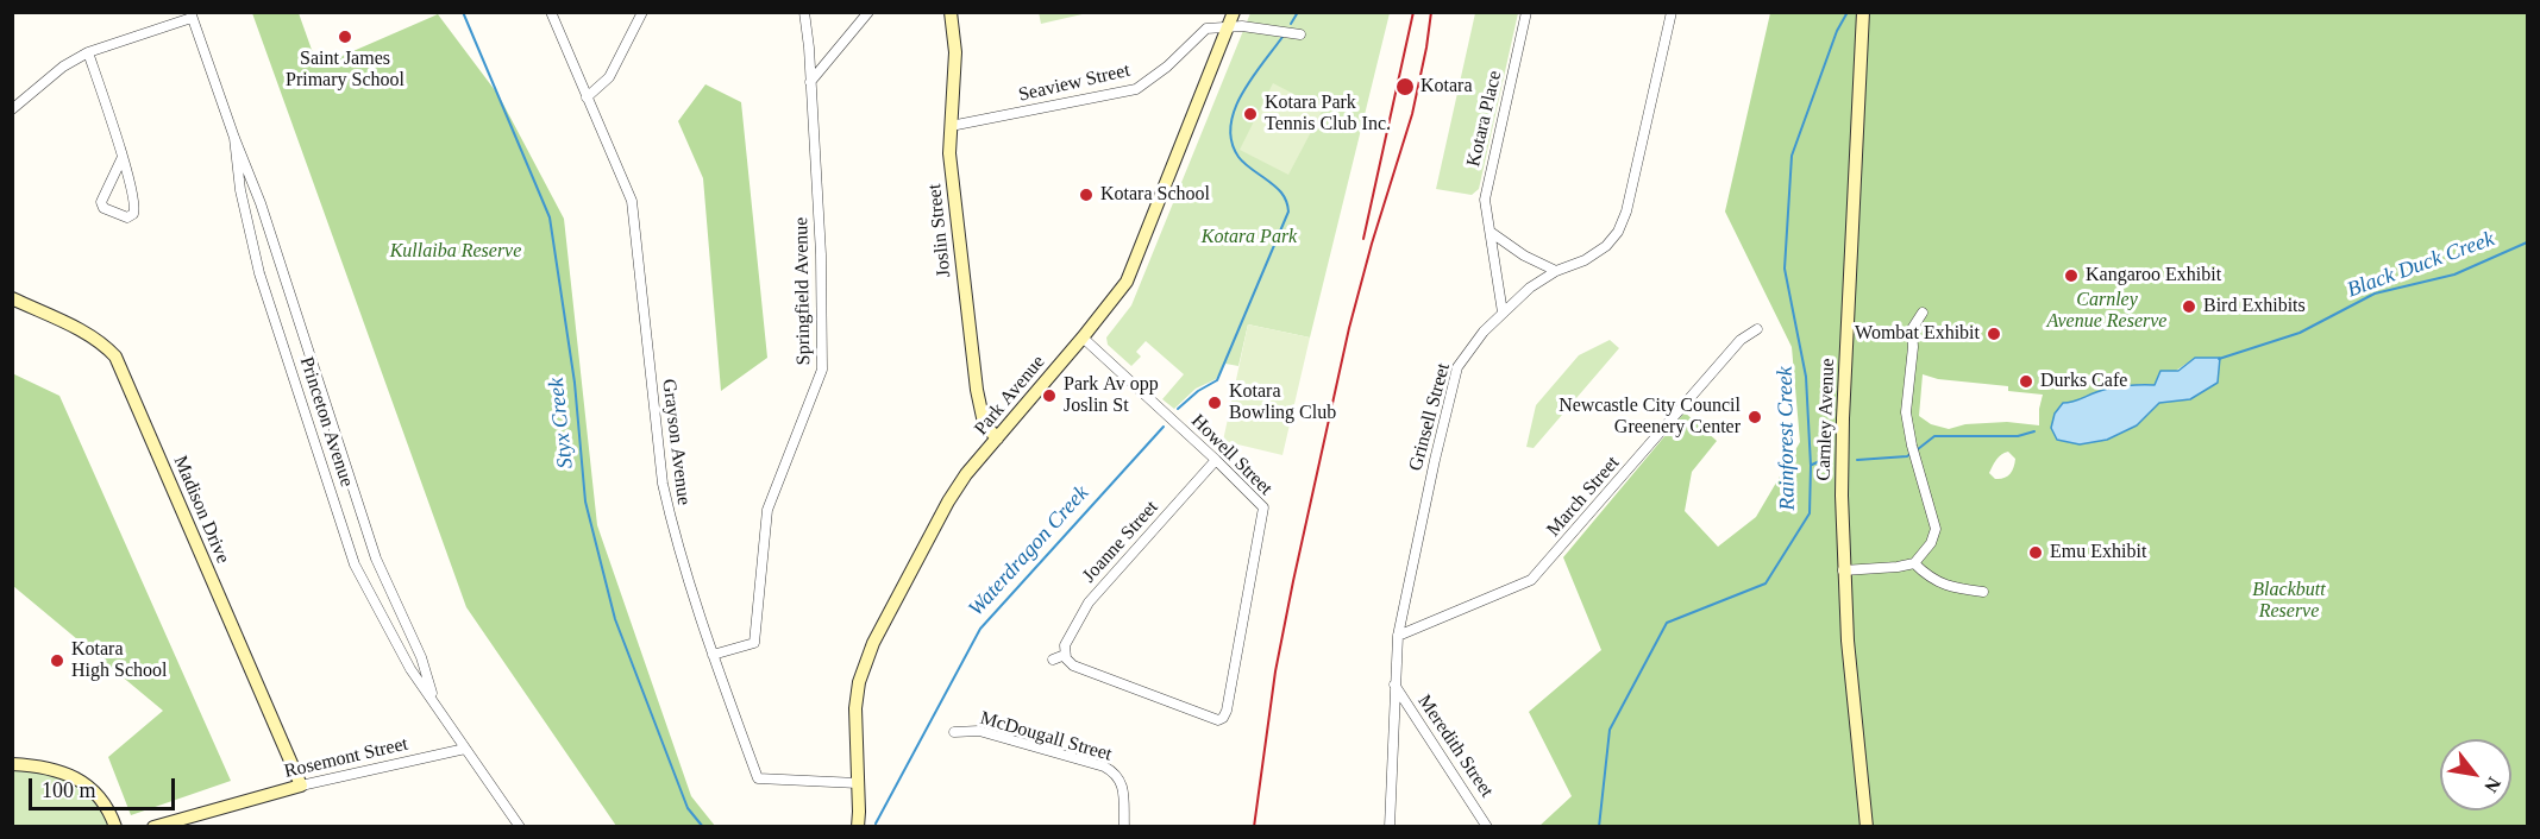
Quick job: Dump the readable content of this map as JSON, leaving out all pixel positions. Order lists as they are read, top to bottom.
{
  "streets": {
    "main road": [
      "Joslin Street",
      "Park Avenue",
      "Carnley Avenue",
      "Madison Drive",
      "Rosemont Street"
    ],
    "street": [
      "Seaview Street",
      "Kotara Place",
      "Springfield Avenue",
      "Grinsell Street",
      "Princeton Avenue",
      "Grayson Avenue",
      "Howell Street",
      "March Street",
      "Joanne Street",
      "McDougall Street",
      "Meredith Street"
    ]
  },
  "crossings": [
    ["Seaview Street", "Joslin Street"],
    ["Seaview Street", "Park Avenue"],
    ["Kotara Place", "Grinsell Street"],
    ["Joslin Street", "Park Avenue"],
    ["Springfield Avenue", "Grayson Avenue"],
    ["Park Avenue", "Grayson Avenue"],
    ["Park Avenue", "Howell Street"],
    ["Grinsell Street", "March Street"],
    ["Grinsell Street", "Meredith Street"],
    ["Princeton Avenue", "Rosemont Street"],
    ["Howell Street", "Joanne Street"],
    ["Madison Drive", "Rosemont Street"]
  ],
  "water": [
    "Black Duck Creek",
    "Styx Creek",
    "Rainforest Creek",
    "Waterdragon Creek"
  ],
  "parks": [
    "Kotara Park",
    "Kullaiba Reserve",
    "Carnley Avenue Reserve",
    "Blackbutt Reserve"
  ],
  "places": [
    "Saint James Primary School",
    "Kotara",
    "Kotara Park Tennis Club Inc.",
    "Kotara School",
    "Kangaroo Exhibit",
    "Bird Exhibits",
    "Wombat Exhibit",
    "Durks Cafe",
    "Park Av opp Joslin St",
    "Kotara Bowling Club",
    "Newcastle City Council Greenery Center",
    "Emu Exhibit",
    "Kotara High School"
  ],
  "scale_bar": "100 m",
  "north": "bottom right"
}
